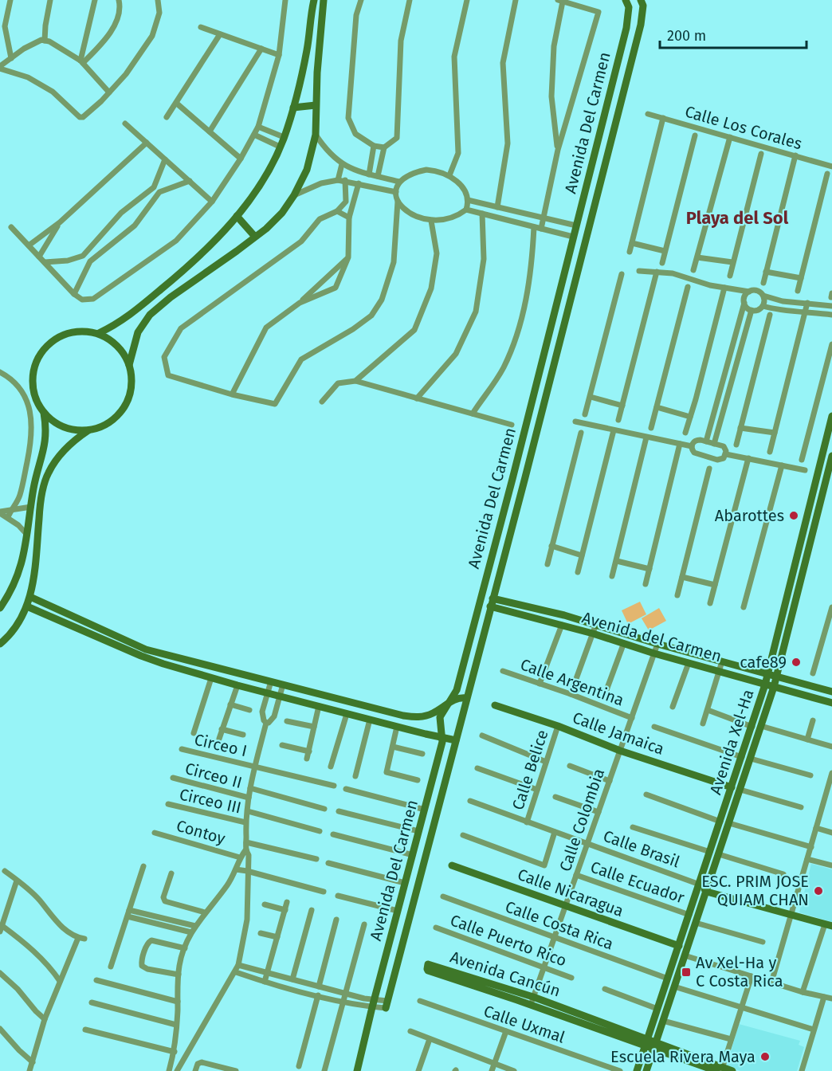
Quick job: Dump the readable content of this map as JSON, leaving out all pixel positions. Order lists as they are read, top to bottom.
{
  "streets": {
    "street": [
      "Avenida Del Carmen",
      "Calle Los Corales",
      "Avenida del Carmen",
      "Calle Argentina",
      "Calle Jamaica",
      "Avenida Xel-Ha",
      "Circeo I",
      "Calle Belice",
      "Circeo II",
      "Circeo III",
      "Calle Colombia",
      "Contoy",
      "Calle Brasil",
      "Calle Ecuador",
      "Calle Nicaragua",
      "Calle Costa Rica",
      "Calle Puerto Rico",
      "Avenida Cancún",
      "Calle Uxmal"
    ]
  },
  "crossings": [
    ["Avenida Del Carmen", "Avenida del Carmen"],
    ["Avenida del Carmen", "Avenida Xel-Ha"],
    ["Avenida del Carmen", "Calle Colombia"],
    ["Calle Argentina", "Calle Colombia"],
    ["Calle Jamaica", "Avenida Xel-Ha"],
    ["Calle Jamaica", "Calle Belice"],
    ["Calle Jamaica", "Calle Colombia"],
    ["Avenida Xel-Ha", "Calle Brasil"],
    ["Avenida Xel-Ha", "Calle Ecuador"],
    ["Avenida Xel-Ha", "Calle Nicaragua"],
    ["Avenida Xel-Ha", "Calle Costa Rica"],
    ["Avenida Xel-Ha", "Avenida Cancún"],
    ["Calle Belice", "Calle Brasil"],
    ["Calle Colombia", "Calle Brasil"],
    ["Calle Colombia", "Calle Ecuador"],
    ["Calle Colombia", "Calle Nicaragua"],
    ["Calle Colombia", "Calle Costa Rica"],
    ["Calle Colombia", "Calle Puerto Rico"],
    ["Calle Colombia", "Avenida Cancún"]
  ],
  "districts": ["Playa del Sol"],
  "places": {
    "other": [
      "Abarottes",
      "cafe89",
      "ESC. PRIM JOSE QUIAM CHAN",
      "Escuela Rivera Maya"
    ],
    "transit": ["Av Xel-Ha y C Costa Rica"]
  },
  "scale_bar": "200 m"
}
